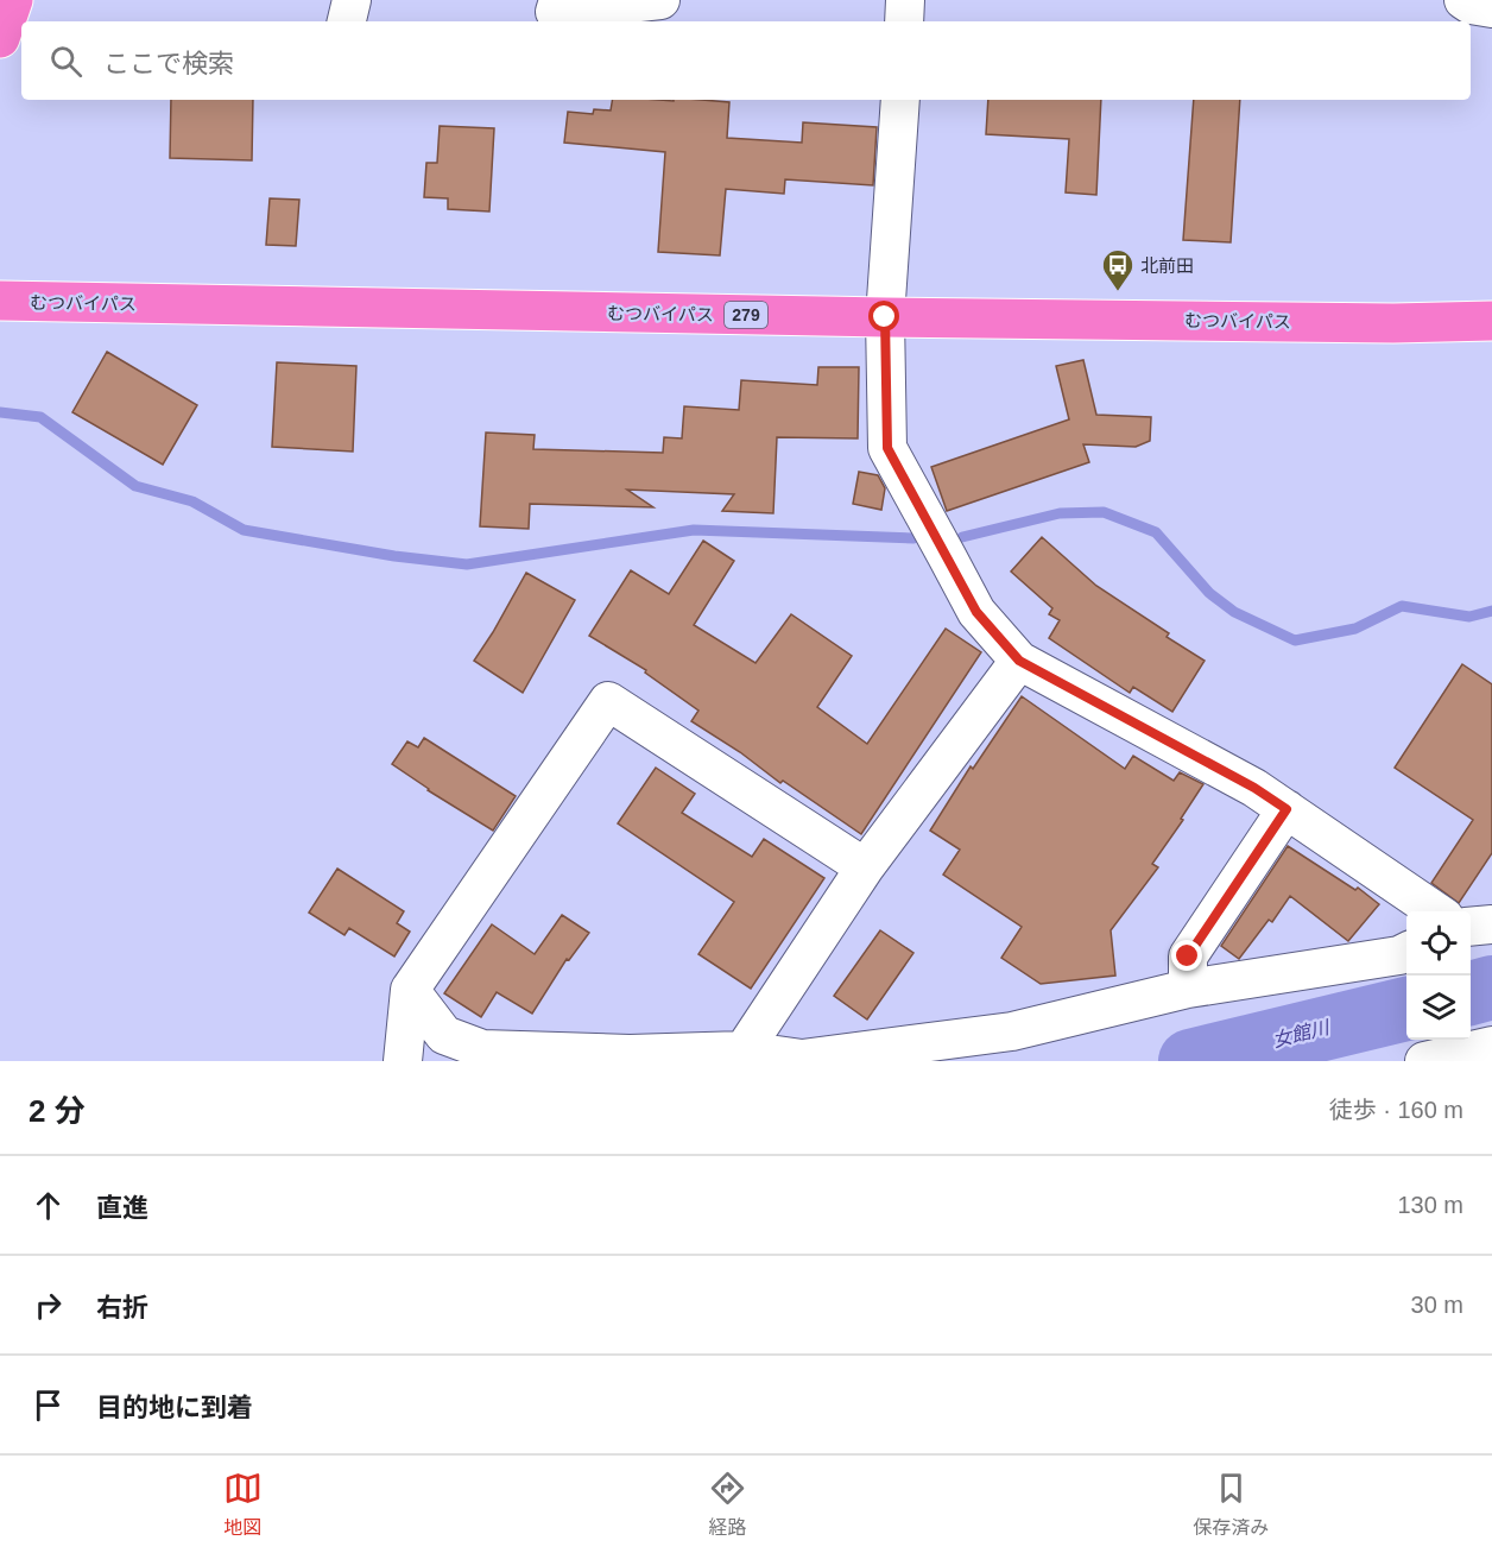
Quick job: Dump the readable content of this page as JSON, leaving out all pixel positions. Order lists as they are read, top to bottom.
{
  "streets": {
    "highway": ["むつバイパス", "279"]
  },
  "water": ["女館川"],
  "places": {
    "bus stop": ["北前田"]
  },
  "page": {
    "search": "ここで検索",
    "heading": ["2 分", "徒歩 · 160 m"],
    "list": [
      ["直進", "130 m"],
      ["右折", "30 m"],
      "目的地に到着"
    ],
    "nav": ["地図", "経路", "保存済み"]
  }
}
